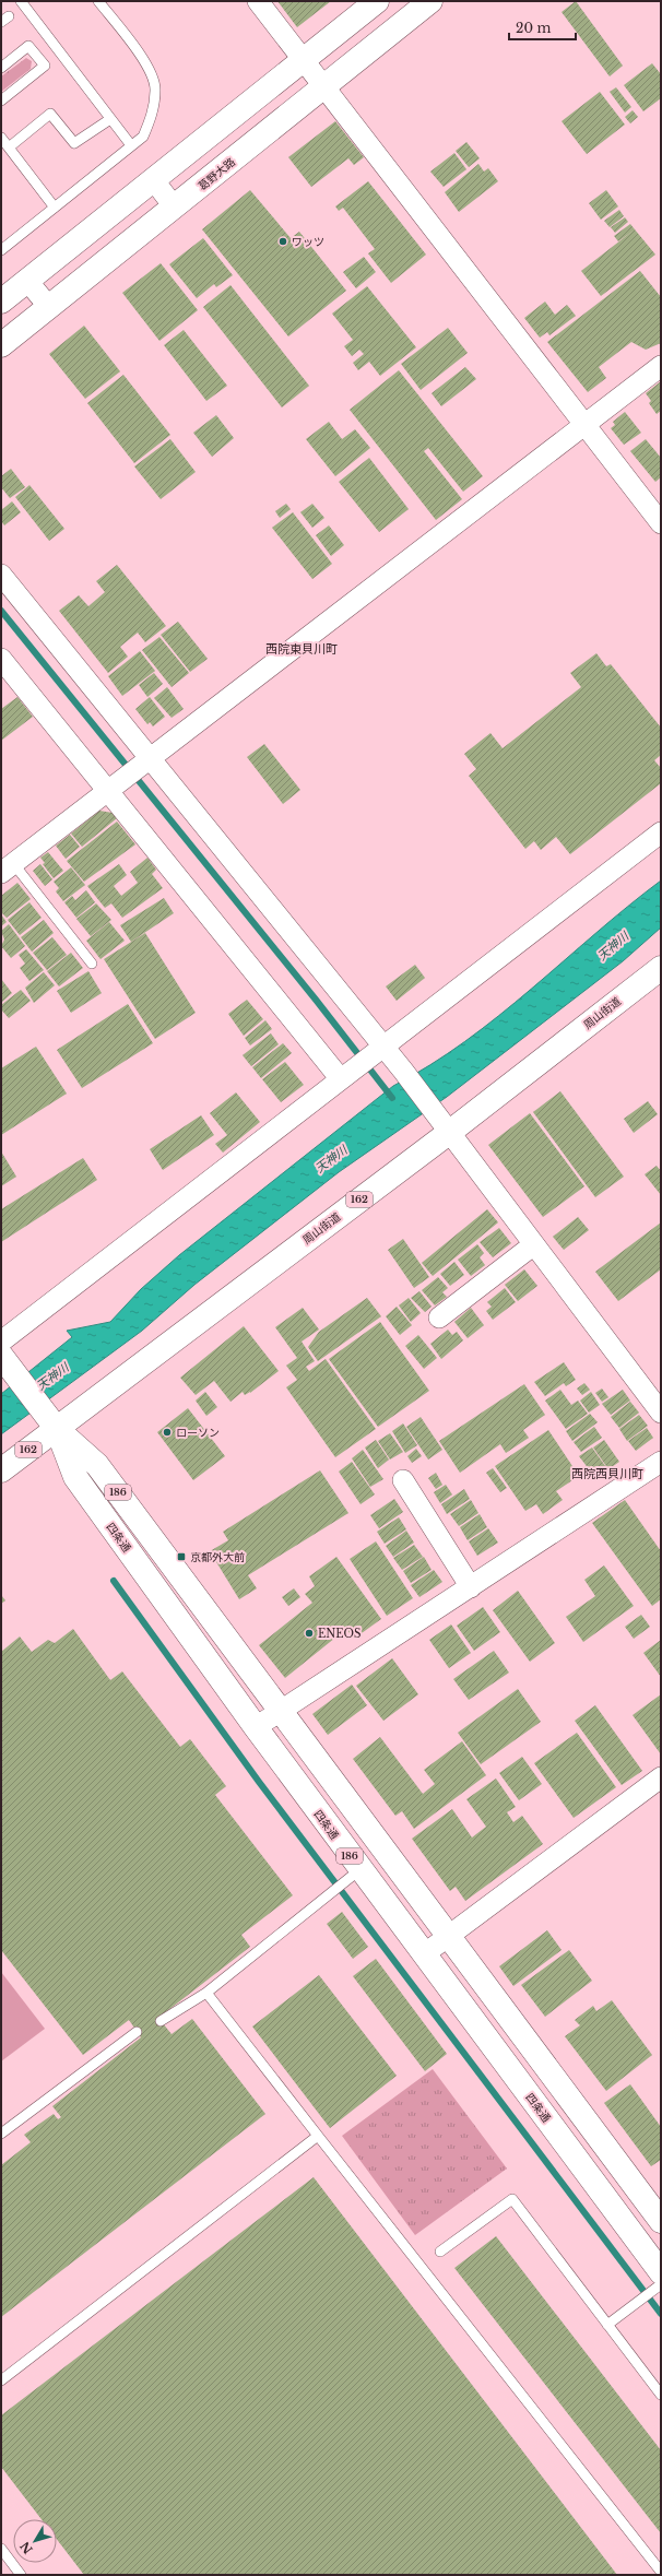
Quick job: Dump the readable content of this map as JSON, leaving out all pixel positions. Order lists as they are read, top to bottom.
{
  "streets": {
    "main road": [
      "葛野大路",
      "周山街道",
      "162",
      "186",
      "四条通"
    ]
  },
  "crossings": [
    ["周山街道", "四条通"]
  ],
  "districts": ["西院東貝川町", "西院西貝川町"],
  "water": ["天神川"],
  "places": {
    "other": ["ワッツ", "ローソン", "ENEOS"],
    "transit": ["京都外大前"]
  },
  "scale_bar": "20 m",
  "north": "bottom left"
}
